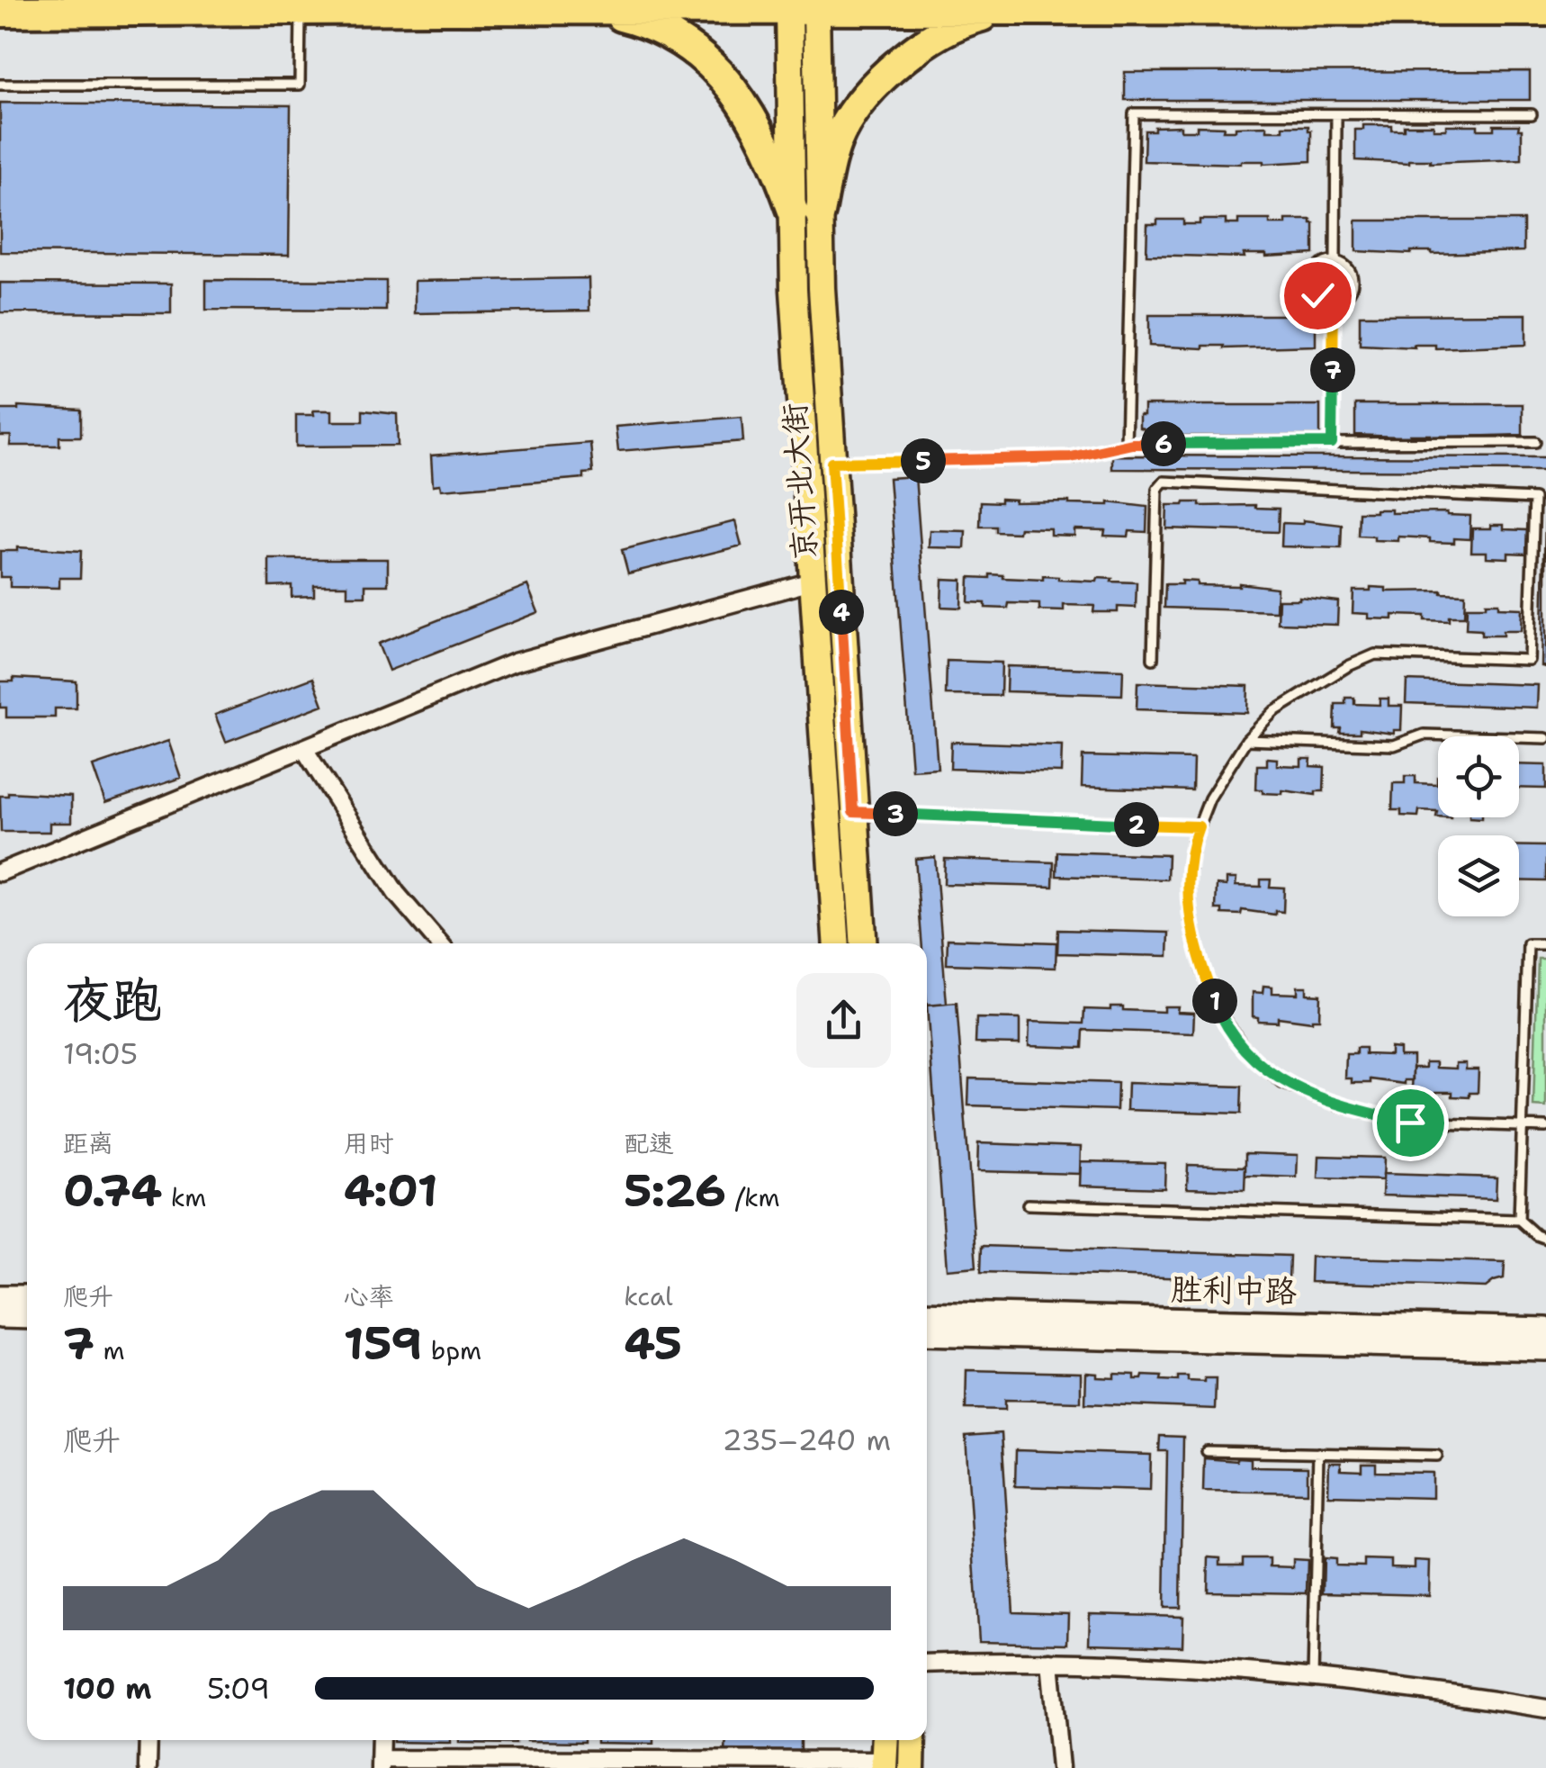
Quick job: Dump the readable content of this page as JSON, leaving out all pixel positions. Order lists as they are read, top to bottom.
{
  "streets": {
    "main road": ["京开北大街"],
    "street": ["胜利中路"]
  },
  "page": {
    "pins": [
      "7",
      "6",
      "5",
      "4",
      "3",
      "2",
      "1"
    ],
    "heading": ["夜跑", "19:05"],
    "stats": [
      ["距离", "0.74 km"],
      ["用时", "4:01"],
      ["配速", "5:26 /km"],
      ["爬升", "7 m"],
      ["心率", "159 bpm"],
      ["kcal", "45"]
    ],
    "chart": ["爬升", "235–240 m"],
    "list": [
      {
        "name": "100 m",
        "note": "5:09"
      }
    ]
  }
}
